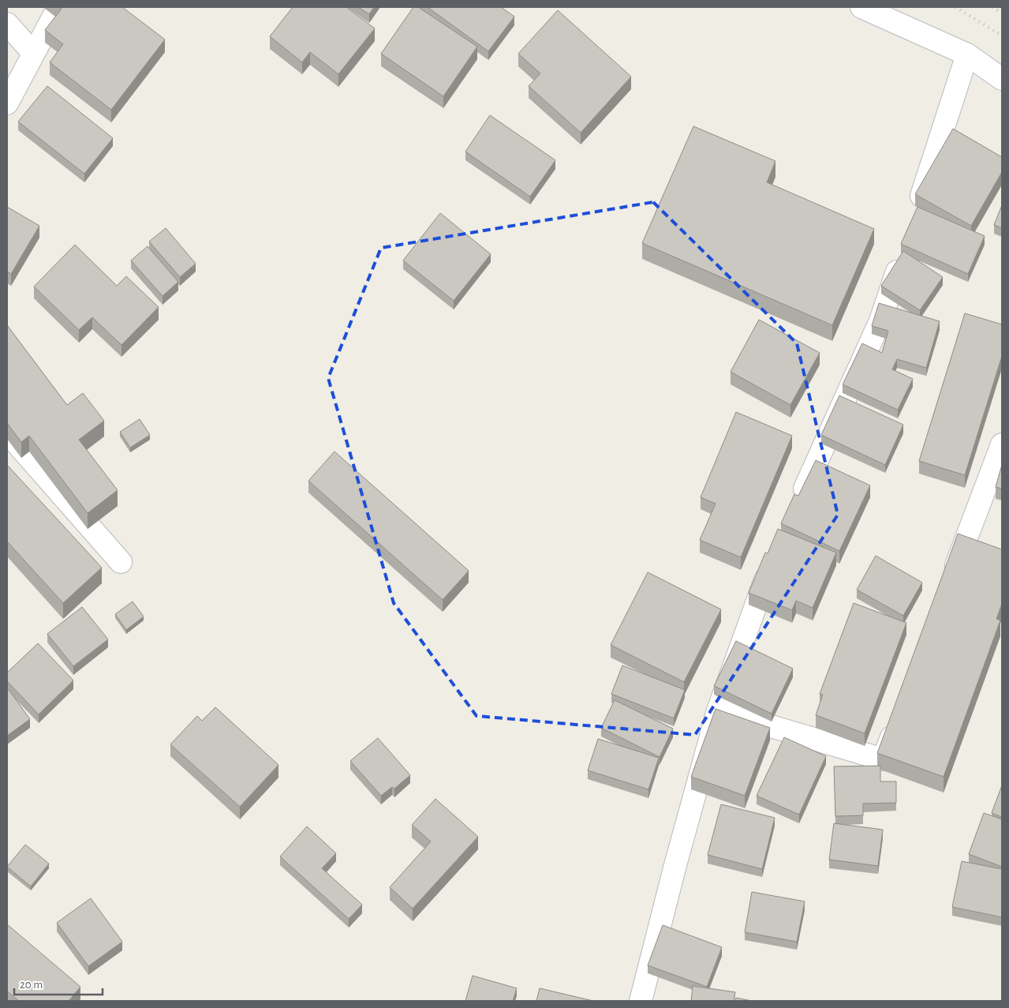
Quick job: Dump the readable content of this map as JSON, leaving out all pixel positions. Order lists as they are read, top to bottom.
{
  "scale_bar": "20 m"
}
